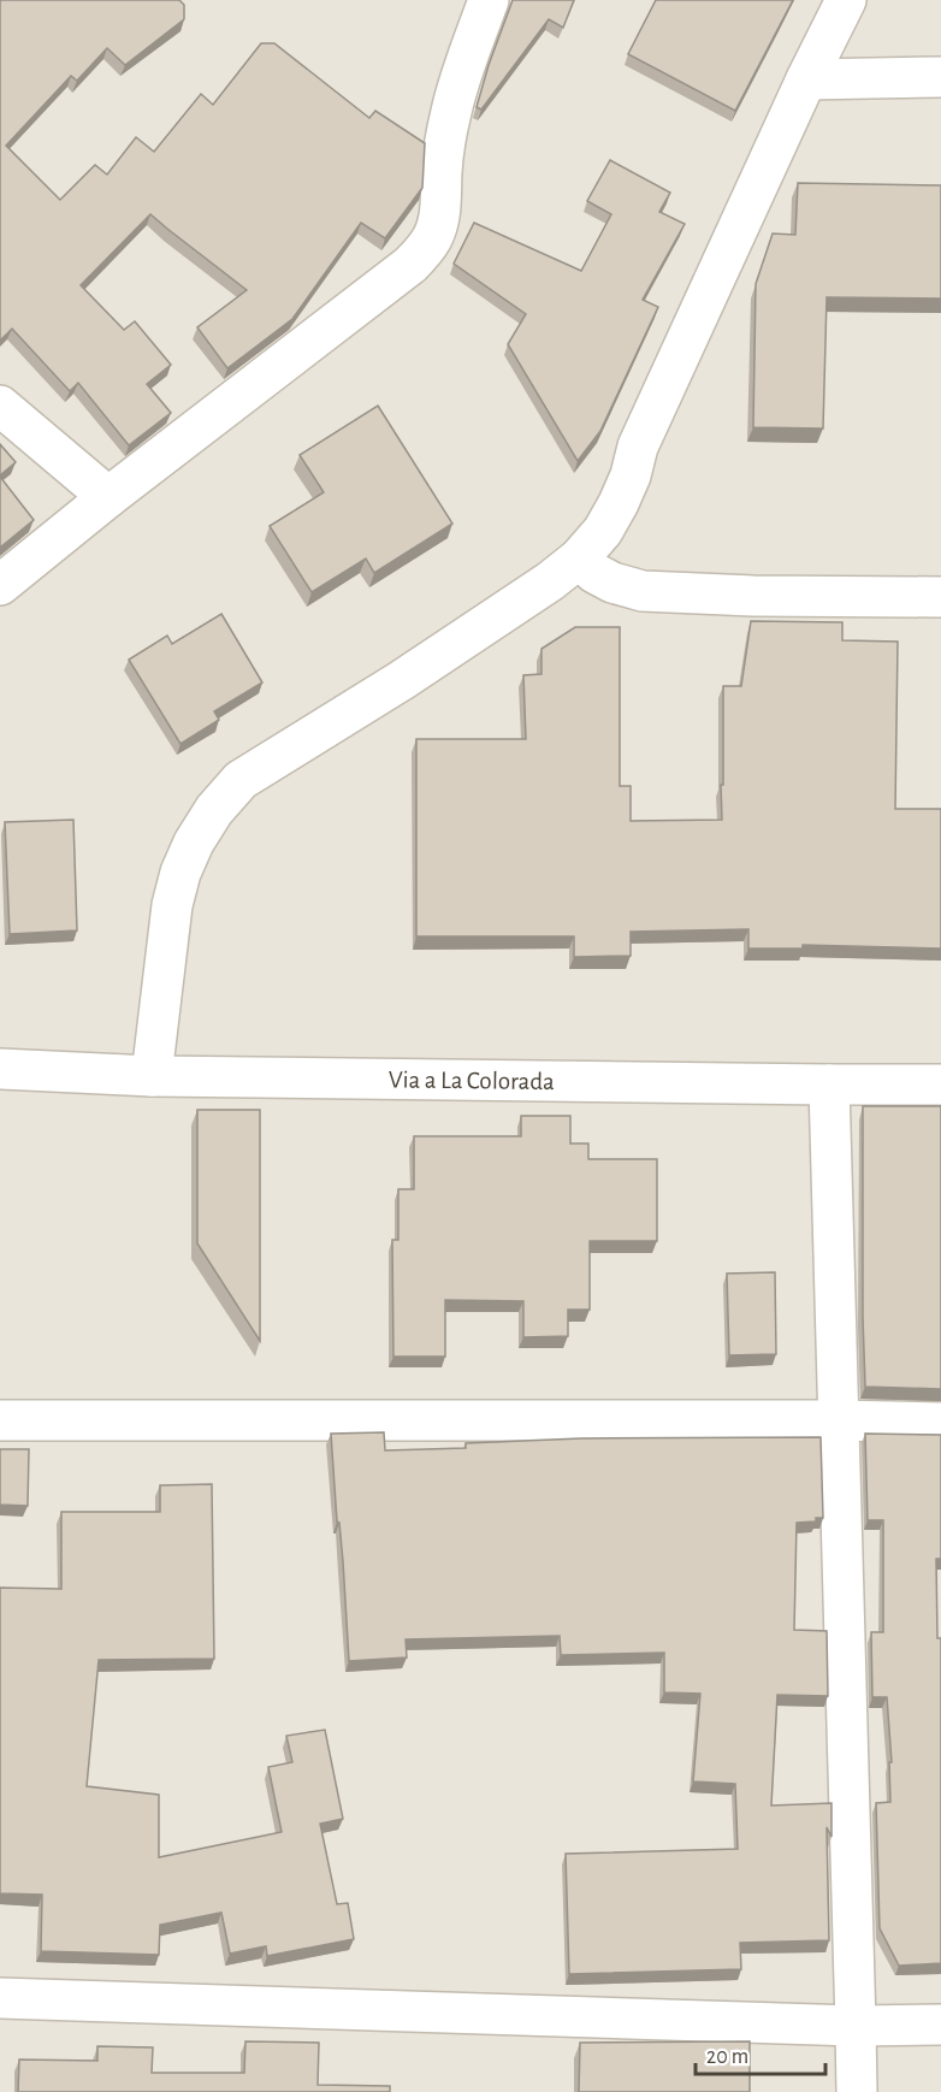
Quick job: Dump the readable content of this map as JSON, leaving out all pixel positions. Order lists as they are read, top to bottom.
{
  "streets": {
    "street": ["Via a La Colorada"]
  },
  "scale_bar": "20 m"
}
